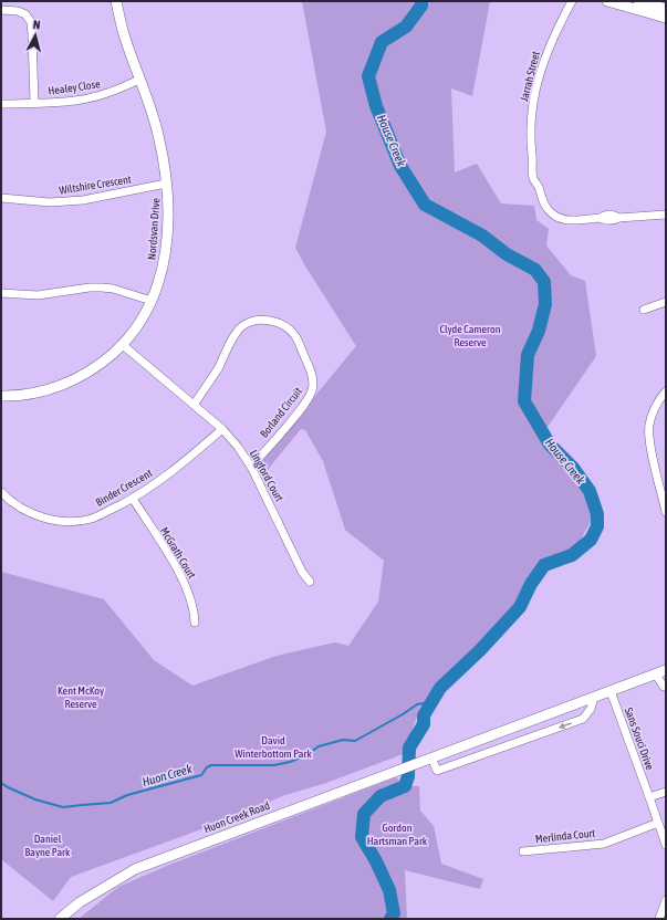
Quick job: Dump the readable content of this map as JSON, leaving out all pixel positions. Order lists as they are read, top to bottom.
{
  "streets": {
    "street": [
      "Jarrah Street",
      "Healey Close",
      "Wiltshire Crescent",
      "Nordsvan Drive",
      "Borland Circuit",
      "Lingford Court",
      "Binder Crescent",
      "McGrath Court",
      "Sans Souci Drive",
      "Huon Creek Road",
      "Merlinda Court"
    ]
  },
  "crossings": [
    ["Healey Close", "Nordsvan Drive"],
    ["Wiltshire Crescent", "Nordsvan Drive"],
    ["Nordsvan Drive", "Lingford Court"],
    ["Borland Circuit", "Lingford Court"],
    ["Lingford Court", "Binder Crescent"],
    ["Binder Crescent", "McGrath Court"],
    ["Sans Souci Drive", "Huon Creek Road"],
    ["Sans Souci Drive", "Merlinda Court"]
  ],
  "water": ["House Creek", "Huon Creek"],
  "parks": [
    "Clyde Cameron Reserve",
    "Kent McKoy Reserve",
    "David Winterbottom Park",
    "Gordon Hartsman Park",
    "Daniel Bayne Park"
  ],
  "north": "top"
}
